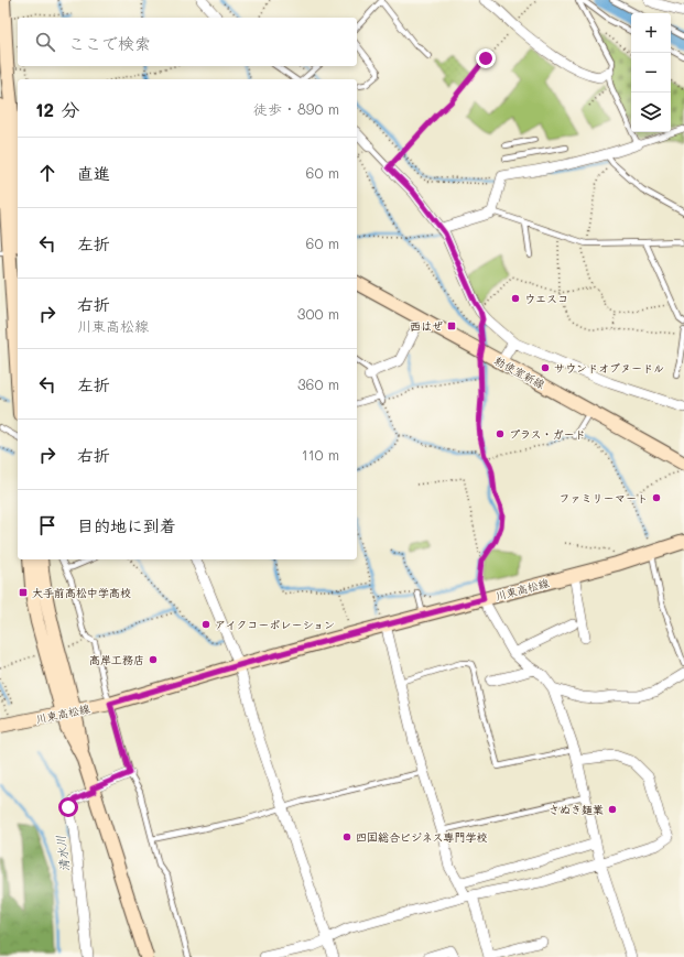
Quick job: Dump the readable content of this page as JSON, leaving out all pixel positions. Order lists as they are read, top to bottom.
{
  "streets": {
    "street": ["勅使室新線", "川東高松線"]
  },
  "water": ["清水川"],
  "places": {
    "other": [
      "ウエスコ",
      "サウンドオブヌードル",
      "プラス・ガード",
      "ファミリーマート",
      "アイクコーポレーション",
      "高岸工務店",
      "さぬき麺業",
      "四国総合ビジネス専門学校"
    ],
    "transit": ["西はぜ", "大手前高松中学高校"]
  },
  "page": {
    "map_buttons": ["+", "−"],
    "search": "ここで検索",
    "heading": ["12 分", "徒歩 · 890 m"],
    "list": [
      ["直進", "60 m"],
      ["左折", "60 m"],
      ["右折", "川東高松線", "300 m"],
      ["左折", "360 m"],
      ["右折", "110 m"],
      "目的地に到着"
    ]
  }
}
